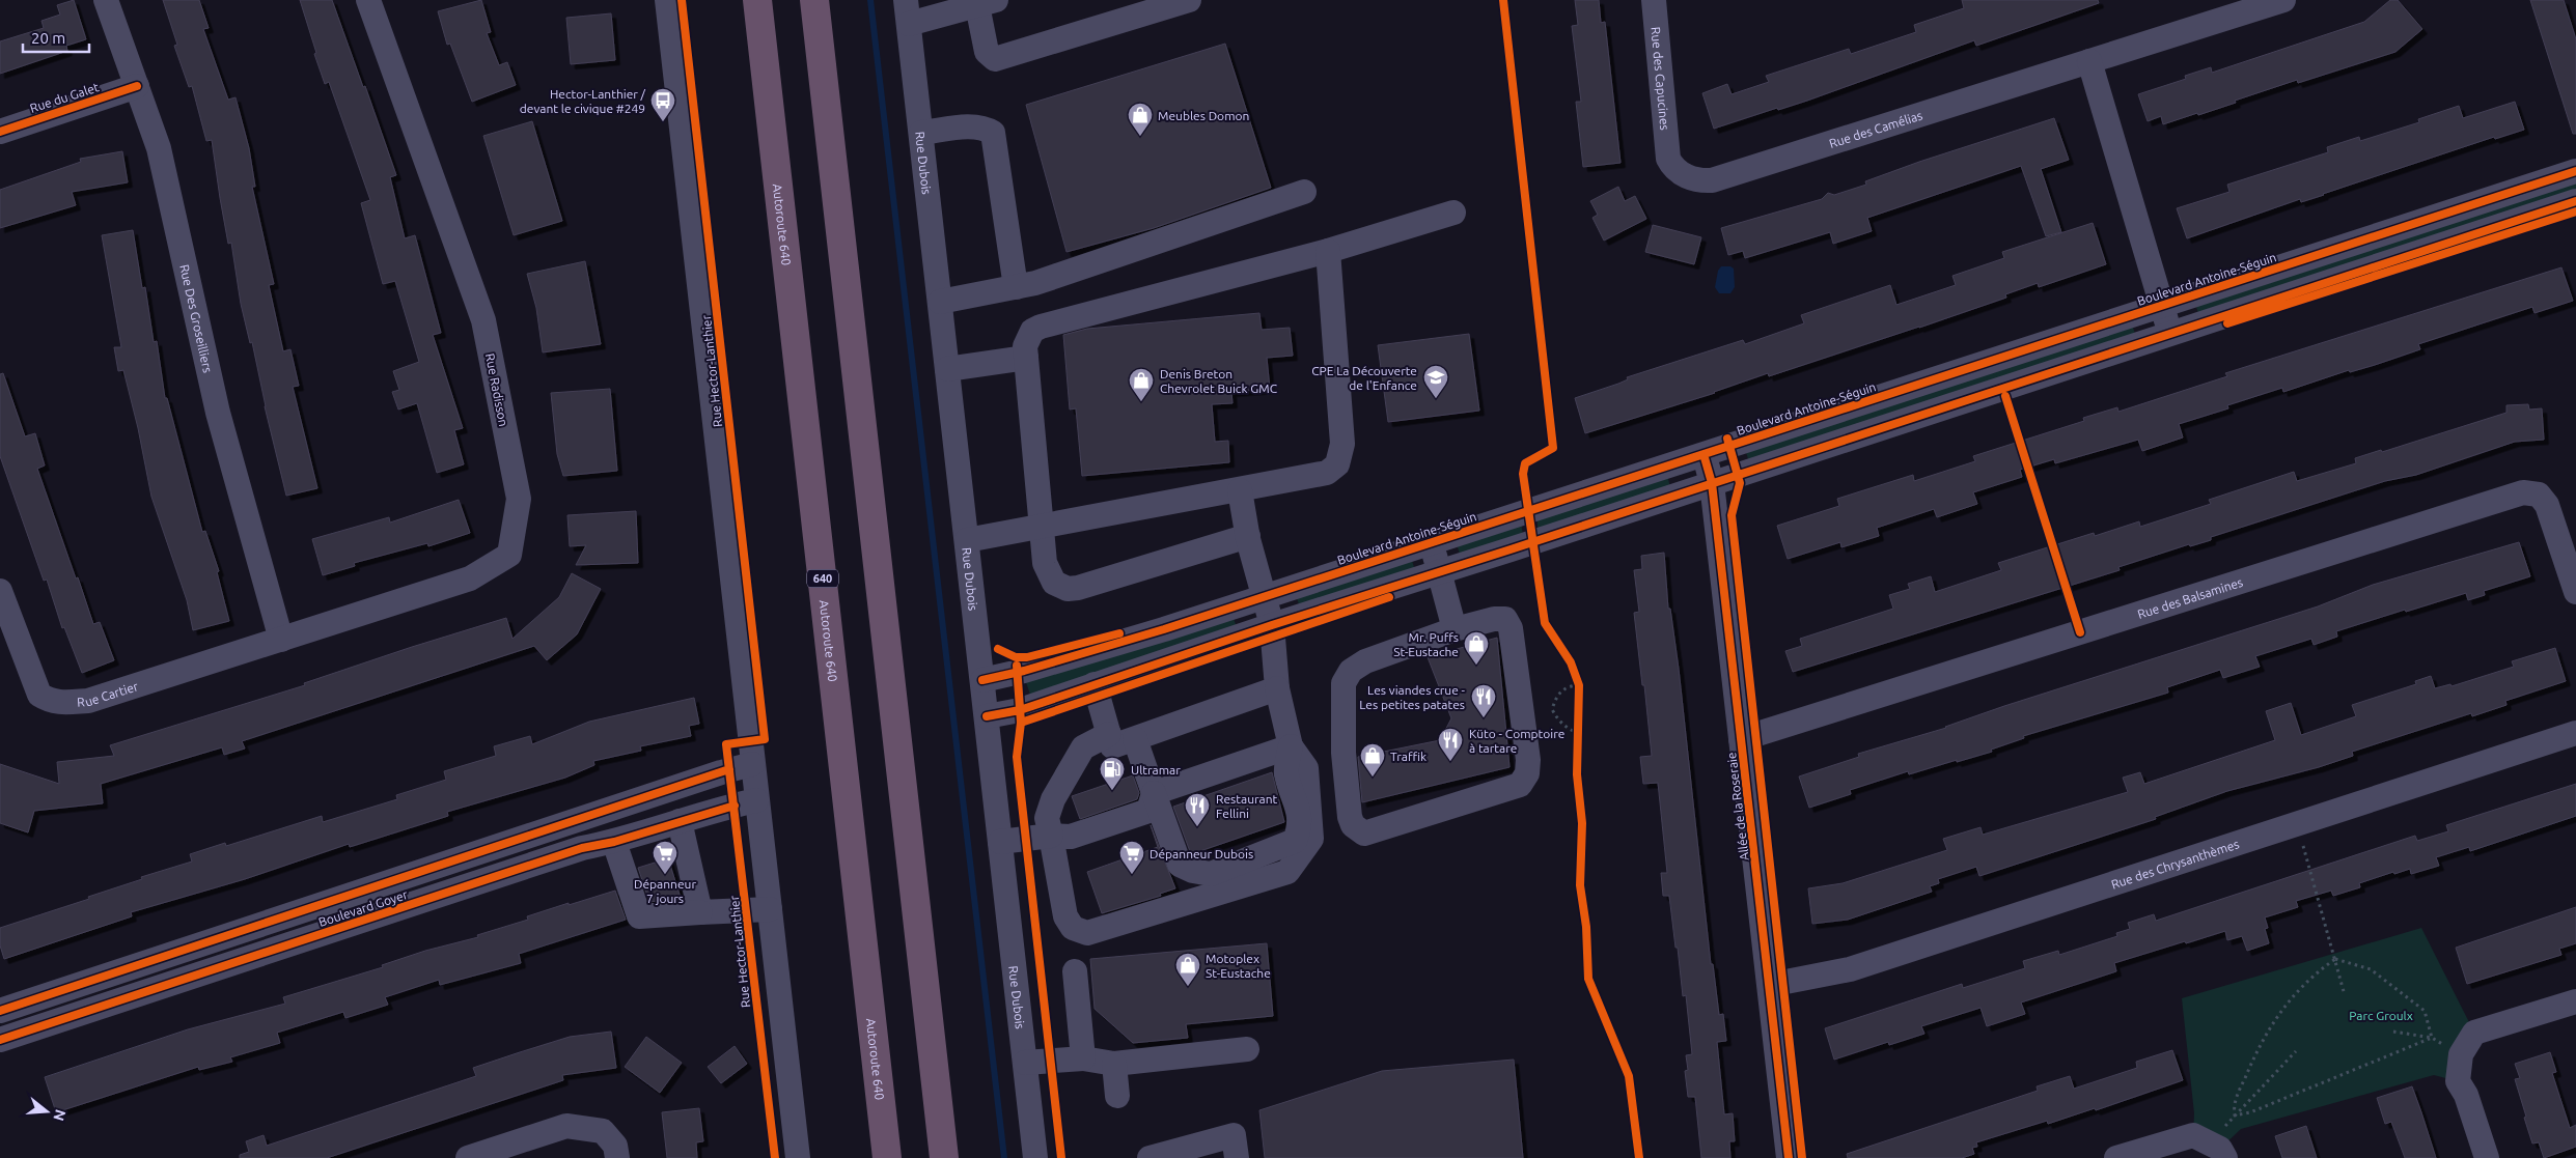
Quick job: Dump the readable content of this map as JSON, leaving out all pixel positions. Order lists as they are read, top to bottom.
{
  "streets": {
    "highway": ["Autoroute 640", "640"],
    "street": [
      "Rue des Capucines",
      "Rue du Galet",
      "Rue des Camélias",
      "Rue Dubois",
      "Boulevard Antoine-Séguin",
      "Rue Des Groseilliers",
      "Rue Hector-Lanthier",
      "Rue Radisson",
      "Rue des Balsamines",
      "Rue Cartier",
      "Allée de la Roseraie",
      "Rue des Chrysanthèmes",
      "Boulevard Goyer"
    ]
  },
  "crossings": [
    ["Rue des Capucines", "Rue des Camélias"],
    ["Rue du Galet", "Rue Des Groseilliers"],
    ["Rue Dubois", "Boulevard Antoine-Séguin"],
    ["Boulevard Antoine-Séguin", "Allée de la Roseraie"],
    ["Rue Des Groseilliers", "Rue Radisson"],
    ["Rue Des Groseilliers", "Rue Cartier"],
    ["Rue Hector-Lanthier", "Boulevard Goyer"],
    ["Rue Radisson", "Rue Cartier"],
    ["Rue des Balsamines", "Allée de la Roseraie"],
    ["Allée de la Roseraie", "Rue des Chrysanthèmes"]
  ],
  "parks": ["Parc Groulx"],
  "places": {
    "bus stop": ["Hector-Lanthier / devant le civique #249"],
    "shop": [
      "Meubles Domon",
      "Denis Breton Chevrolet Buick GMC",
      "Mr. Puffs St-Eustache",
      "Traffik",
      "Motoplex St-Eustache"
    ],
    "school or university": ["CPE La Découverte de l'Enfance"],
    "restaurant": ["Les viandes crue - Les petites patates", "Küto - Comptoire à tartare", "Restaurant Fellini"],
    "fuel station": ["Ultramar"],
    "supermarket": ["Dépanneur 7 jours", "Dépanneur Dubois"]
  },
  "scale_bar": "20 m",
  "north": "right"
}
